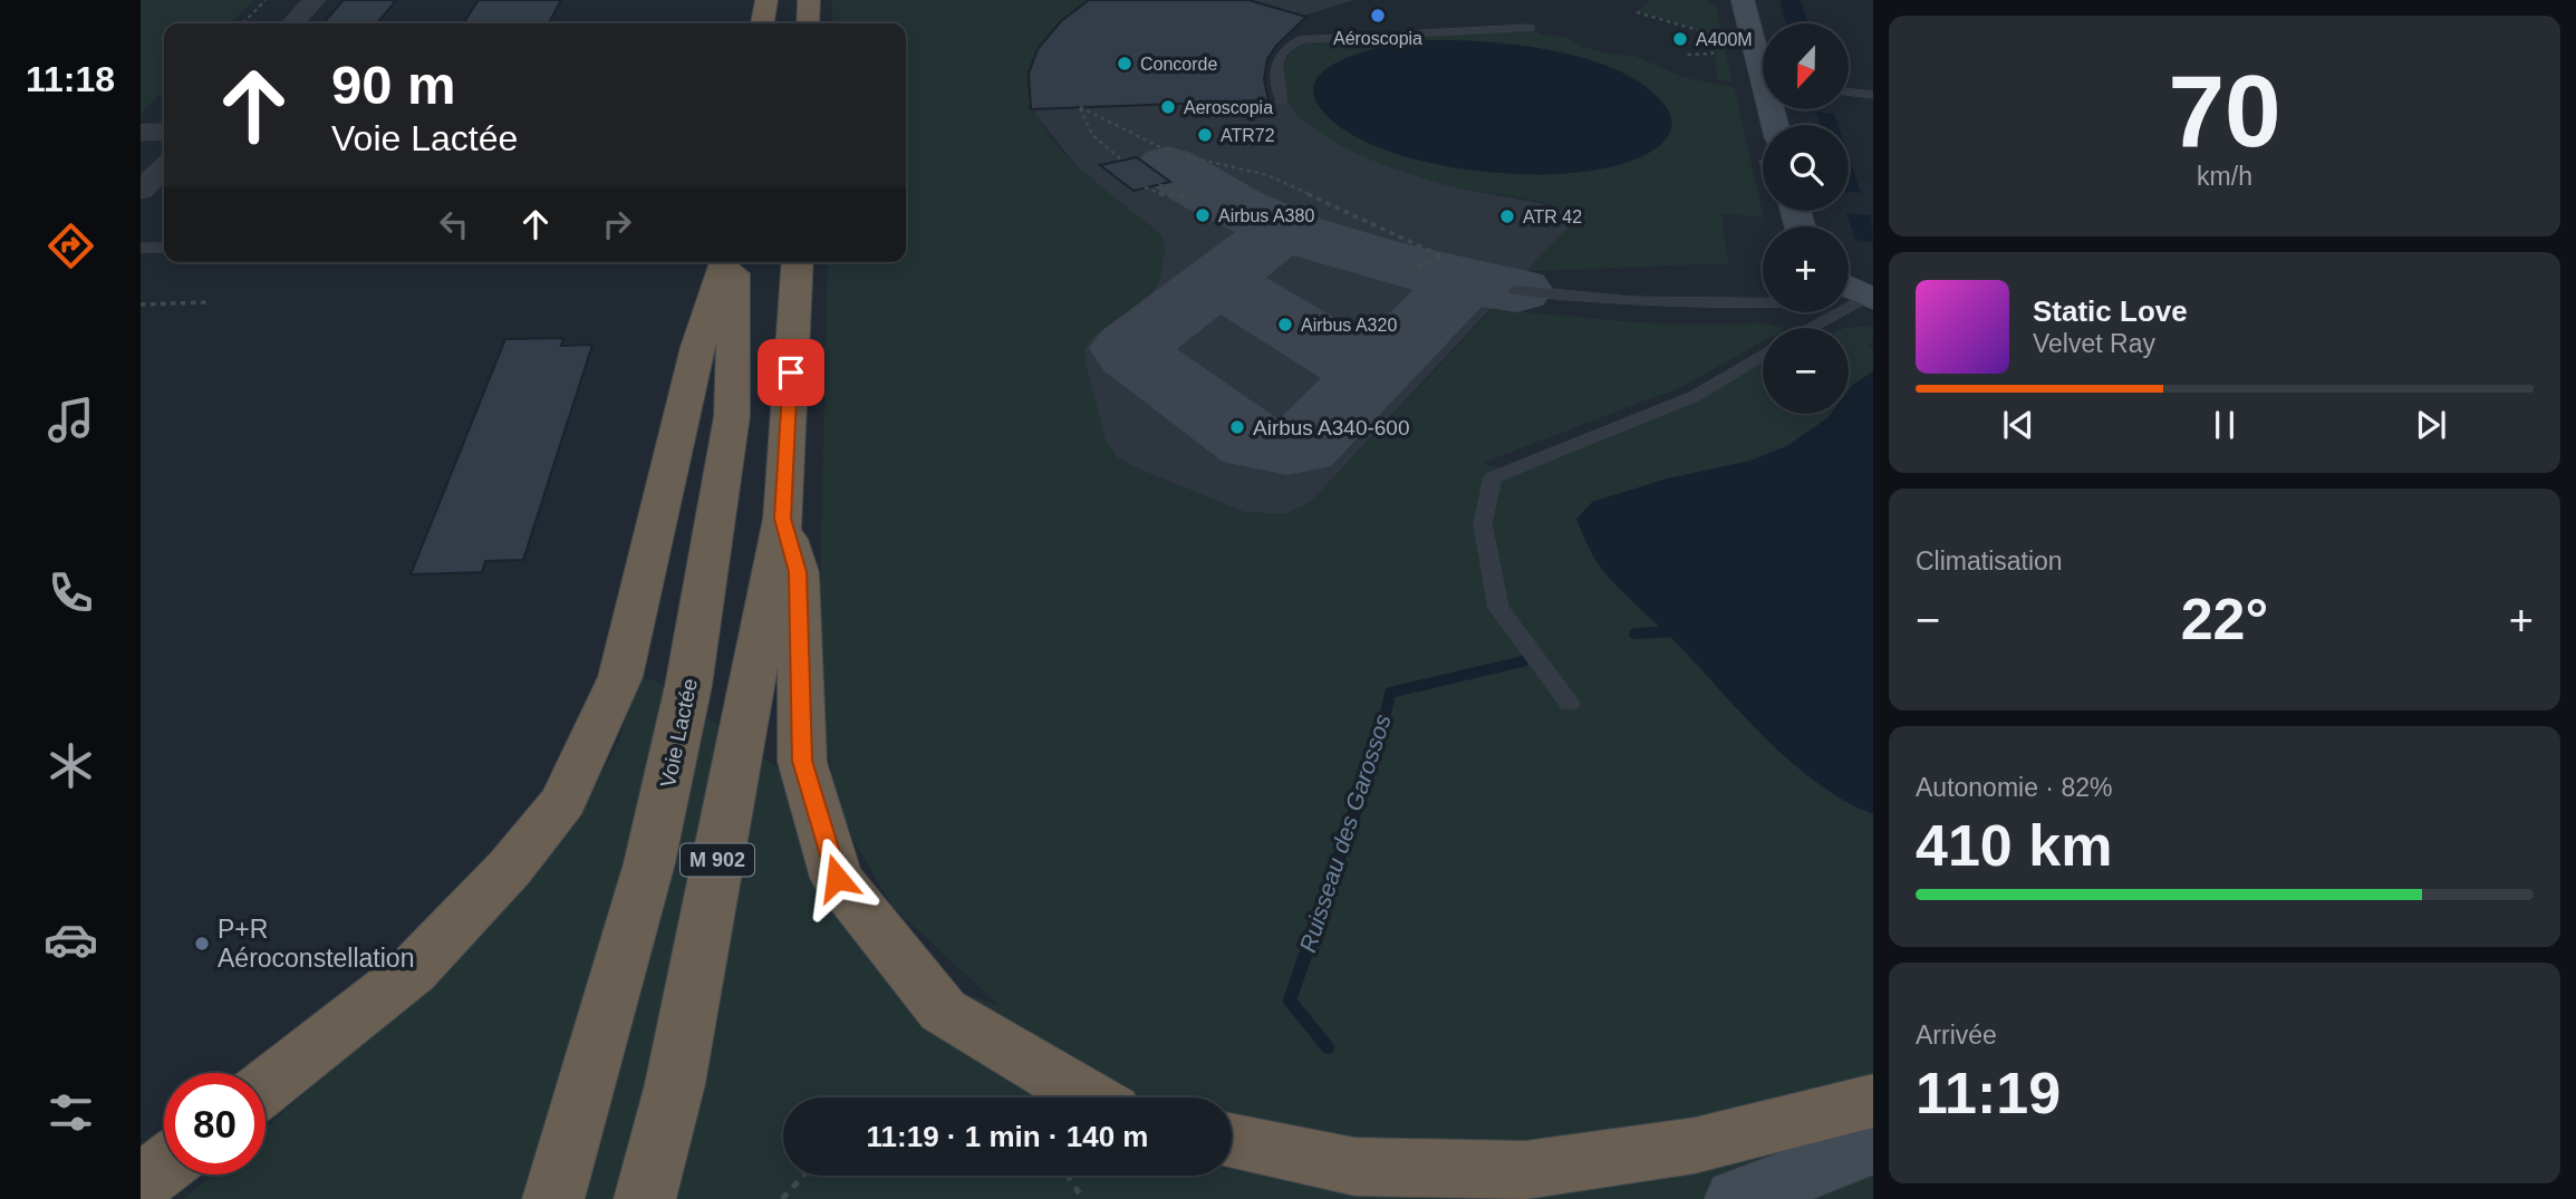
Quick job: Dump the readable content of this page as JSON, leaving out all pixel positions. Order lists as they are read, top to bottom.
{
  "streets": {
    "highway": ["Voie Lactée", "M 902"]
  },
  "water": ["Ruisseau des Garossos"],
  "places": [
    "Aéroscopia",
    "A400M",
    "Concorde",
    "Aeroscopia",
    "ATR72",
    "Airbus A380",
    "ATR 42",
    "Airbus A320",
    "Airbus A340-600",
    "P+R Aéroconstellation"
  ],
  "north": "bottom",
  "page": {
    "tabs": "11:18",
    "tile": [
      ["70", "km/h"],
      "Climatisation",
      ["Autonomie · 82%", "410 km"],
      ["Arrivée", "11:19"]
    ],
    "map_buttons": ["+", "−"],
    "turn": ["90 m", "Voie Lactée"],
    "song": ["Static Love", "Velvet Ray"],
    "heat": ["−", "22°", "+"],
    "limit": "80",
    "trip": "11:19 · 1 min · 140 m"
  }
}
